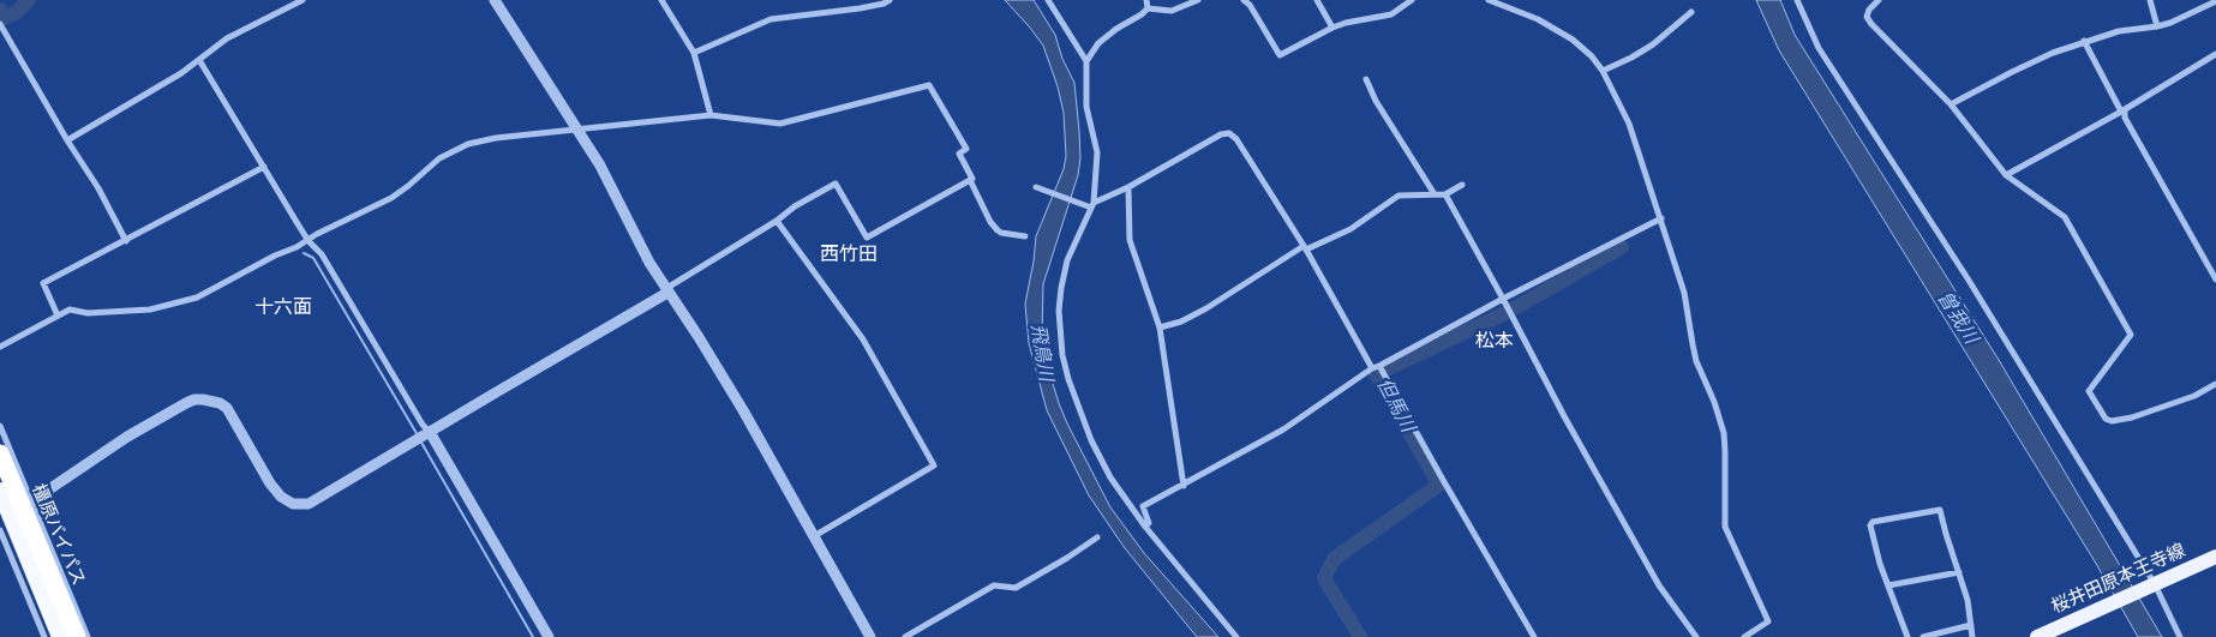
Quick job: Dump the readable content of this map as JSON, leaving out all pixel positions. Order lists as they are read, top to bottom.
{
  "streets": {
    "highway": ["橿原バイパス"],
    "main road": ["桜井田原本王寺線"]
  },
  "districts": ["西竹田", "十六面", "松本"],
  "water": ["曽我川", "飛鳥川", "但馬川"]
}
